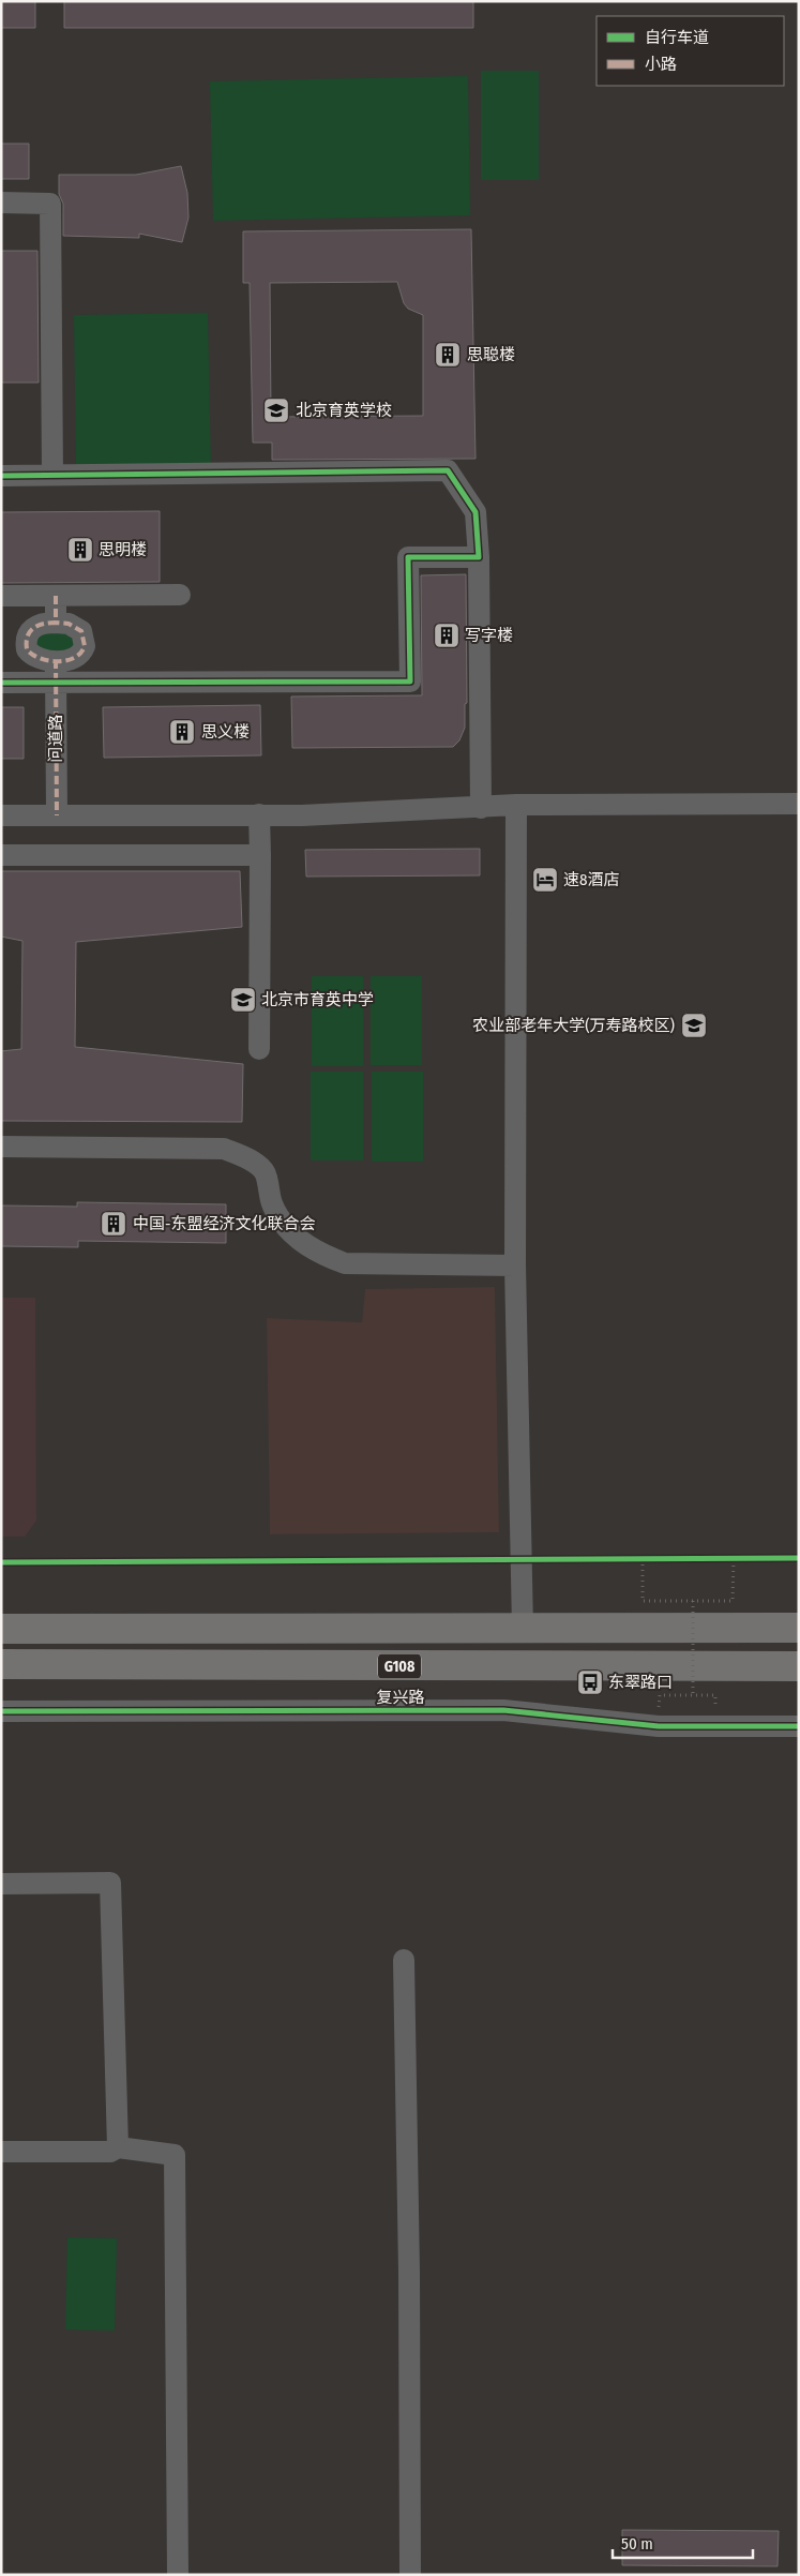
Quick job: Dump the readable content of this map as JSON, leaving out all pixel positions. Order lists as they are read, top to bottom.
{
  "streets": {
    "highway": ["G108", "复兴路"],
    "street": ["问道路"]
  },
  "places": {
    "building": [
      "思聪楼",
      "思明楼",
      "写字楼",
      "思义楼",
      "中国-东盟经济文化联合会"
    ],
    "school or university": ["北京育英学校", "北京市育英中学", "农业部老年大学(万寿路校区)"],
    "hotel": ["速8酒店"],
    "bus stop": ["东翠路口"]
  },
  "legend": ["自行车道", "小路"],
  "scale_bar": "50 m"
}
